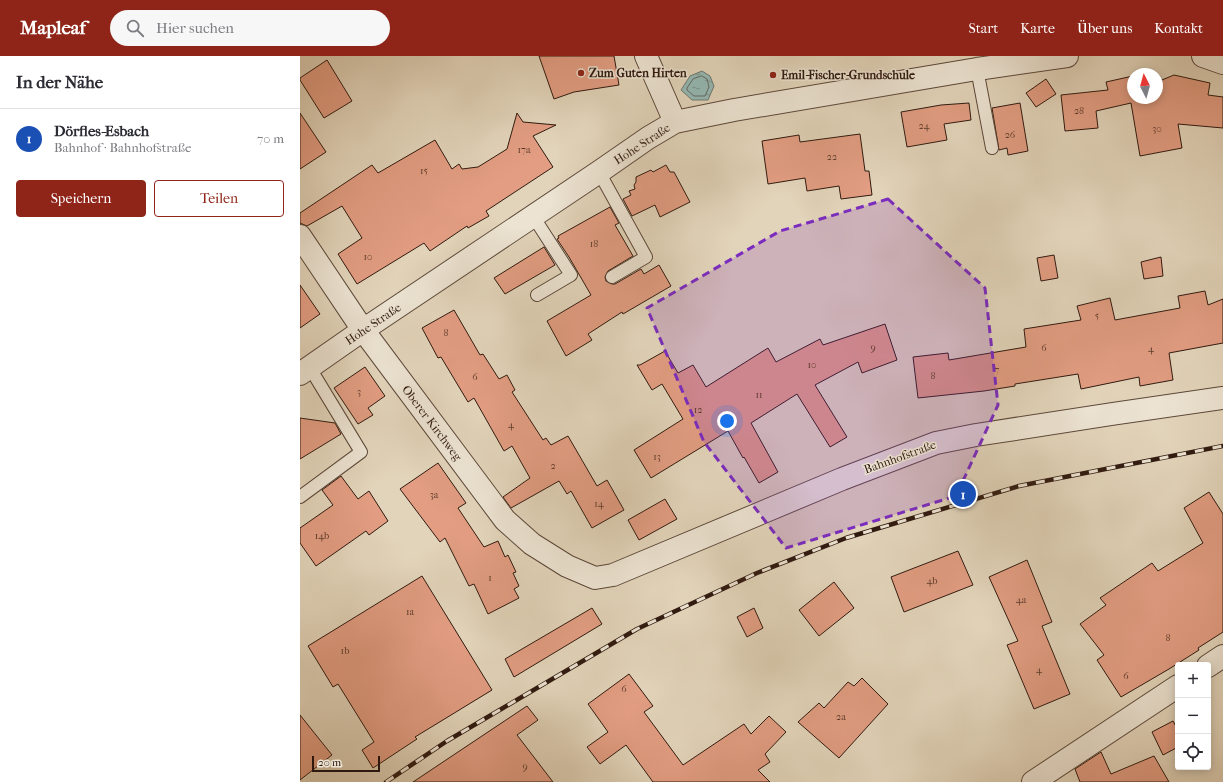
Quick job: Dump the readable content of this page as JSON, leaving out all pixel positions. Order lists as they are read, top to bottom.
{
  "streets": {
    "street": ["Hohe Straße", "Oberer Kirchweg", "Bahnhofstraße"]
  },
  "crossings": [
    ["Hohe Straße", "Oberer Kirchweg"],
    ["Oberer Kirchweg", "Bahnhofstraße"]
  ],
  "places": ["Zum Guten Hirten", "Emil-Fischer-Grundschule"],
  "house_numbers": [
    "28",
    "24",
    "30",
    "26",
    "17a",
    "22",
    "15",
    "18",
    "10",
    "5",
    "8",
    "9",
    "6",
    "4",
    "10",
    "7",
    "8",
    "6",
    "3",
    "11",
    "12",
    "4",
    "13",
    "2",
    "3a",
    "14",
    "14b",
    "1",
    "4b",
    "4a",
    "1a",
    "8",
    "1b",
    "4",
    "6",
    "6",
    "2a",
    "9"
  ],
  "scale_bar": "20 m",
  "north": "top",
  "page": {
    "header": "Mapleaf",
    "search": "Hier suchen",
    "nav": [
      "Start",
      "Karte",
      "Über uns",
      "Kontakt"
    ],
    "heading": "In der Nähe",
    "list": [
      {
        "mark": "1",
        "name": "Dörfles-Esbach",
        "note": "Bahnhof · Bahnhofstraße",
        "value": "70 m"
      }
    ],
    "buttons": ["Speichern", "Teilen"],
    "pins": "1",
    "map_buttons": ["+", "−"],
    "scale": "20 m"
  }
}
